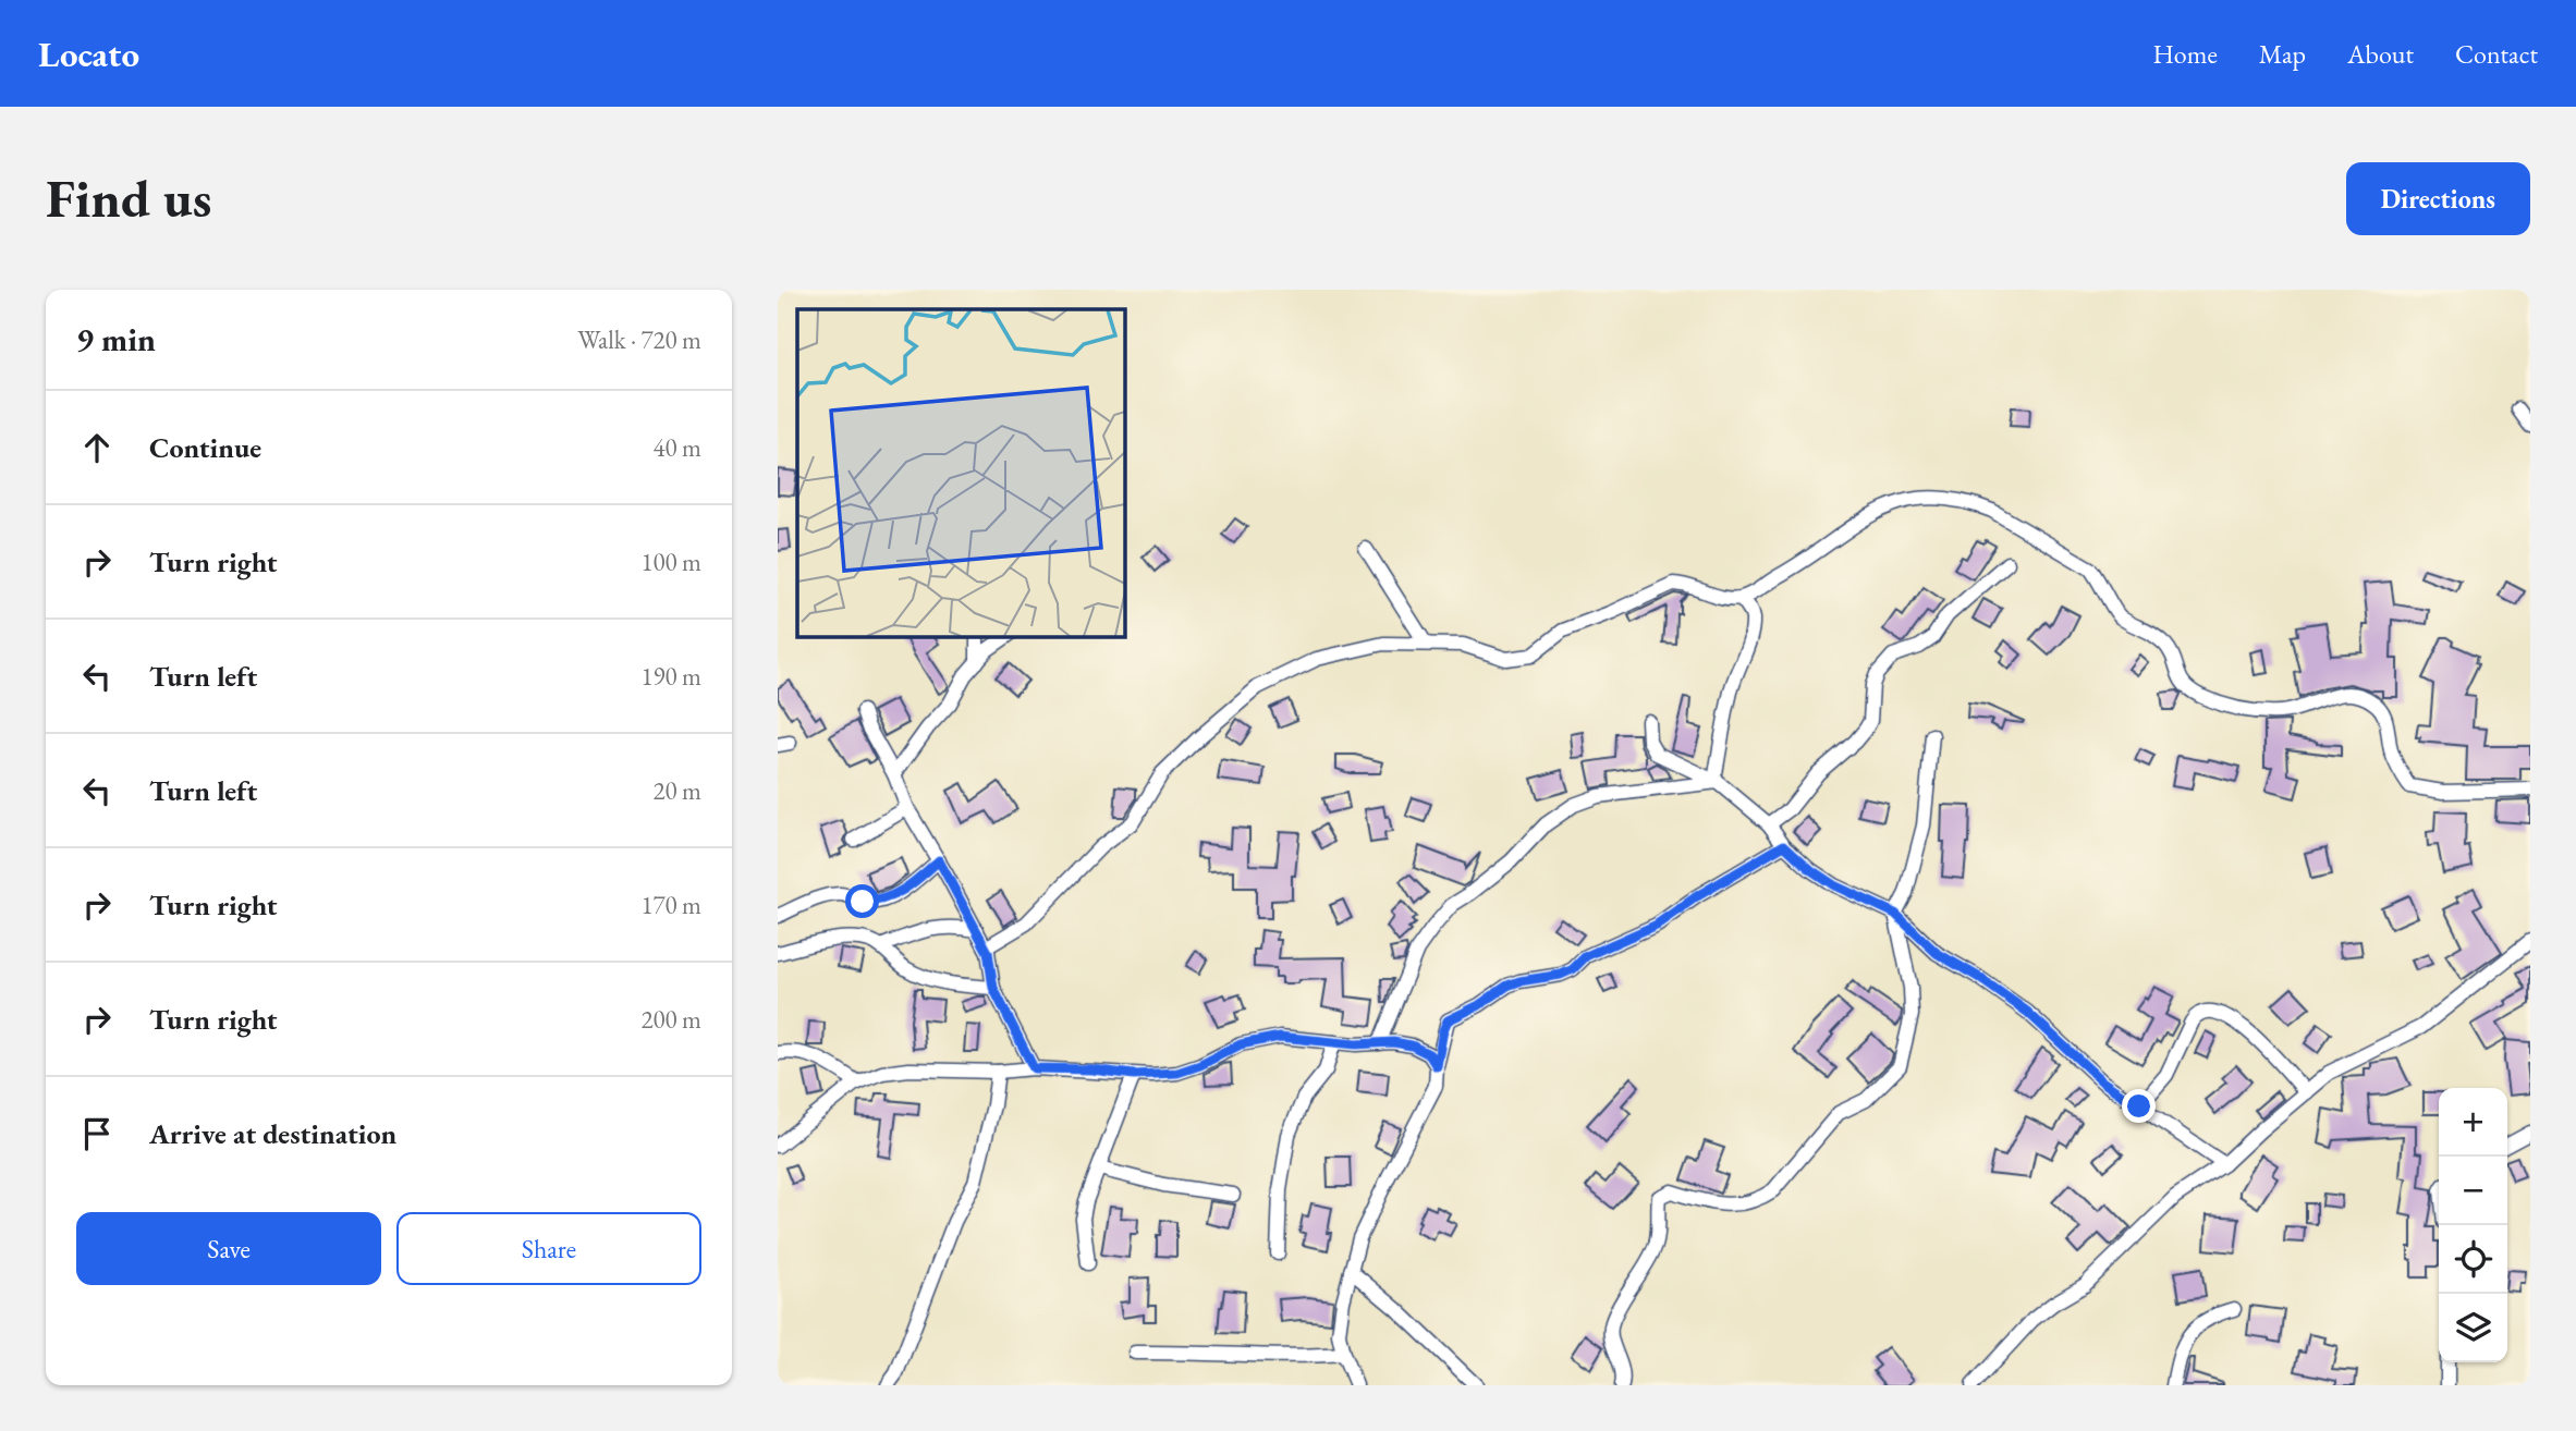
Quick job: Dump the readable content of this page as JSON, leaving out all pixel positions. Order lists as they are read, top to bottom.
{
  "page": {
    "header": "Locato",
    "nav": [
      "Home",
      "Map",
      "About",
      "Contact"
    ],
    "buttons": [
      "Directions",
      ["Save", "Share"]
    ],
    "title": "Find us",
    "heading": ["9 min", "Walk · 720 m"],
    "list": [
      ["Continue", "40 m"],
      ["Turn right", "100 m"],
      ["Turn left", "190 m"],
      ["Turn left", "20 m"],
      ["Turn right", "170 m"],
      ["Turn right", "200 m"],
      "Arrive at destination"
    ],
    "map_buttons": ["+", "−"]
  }
}
